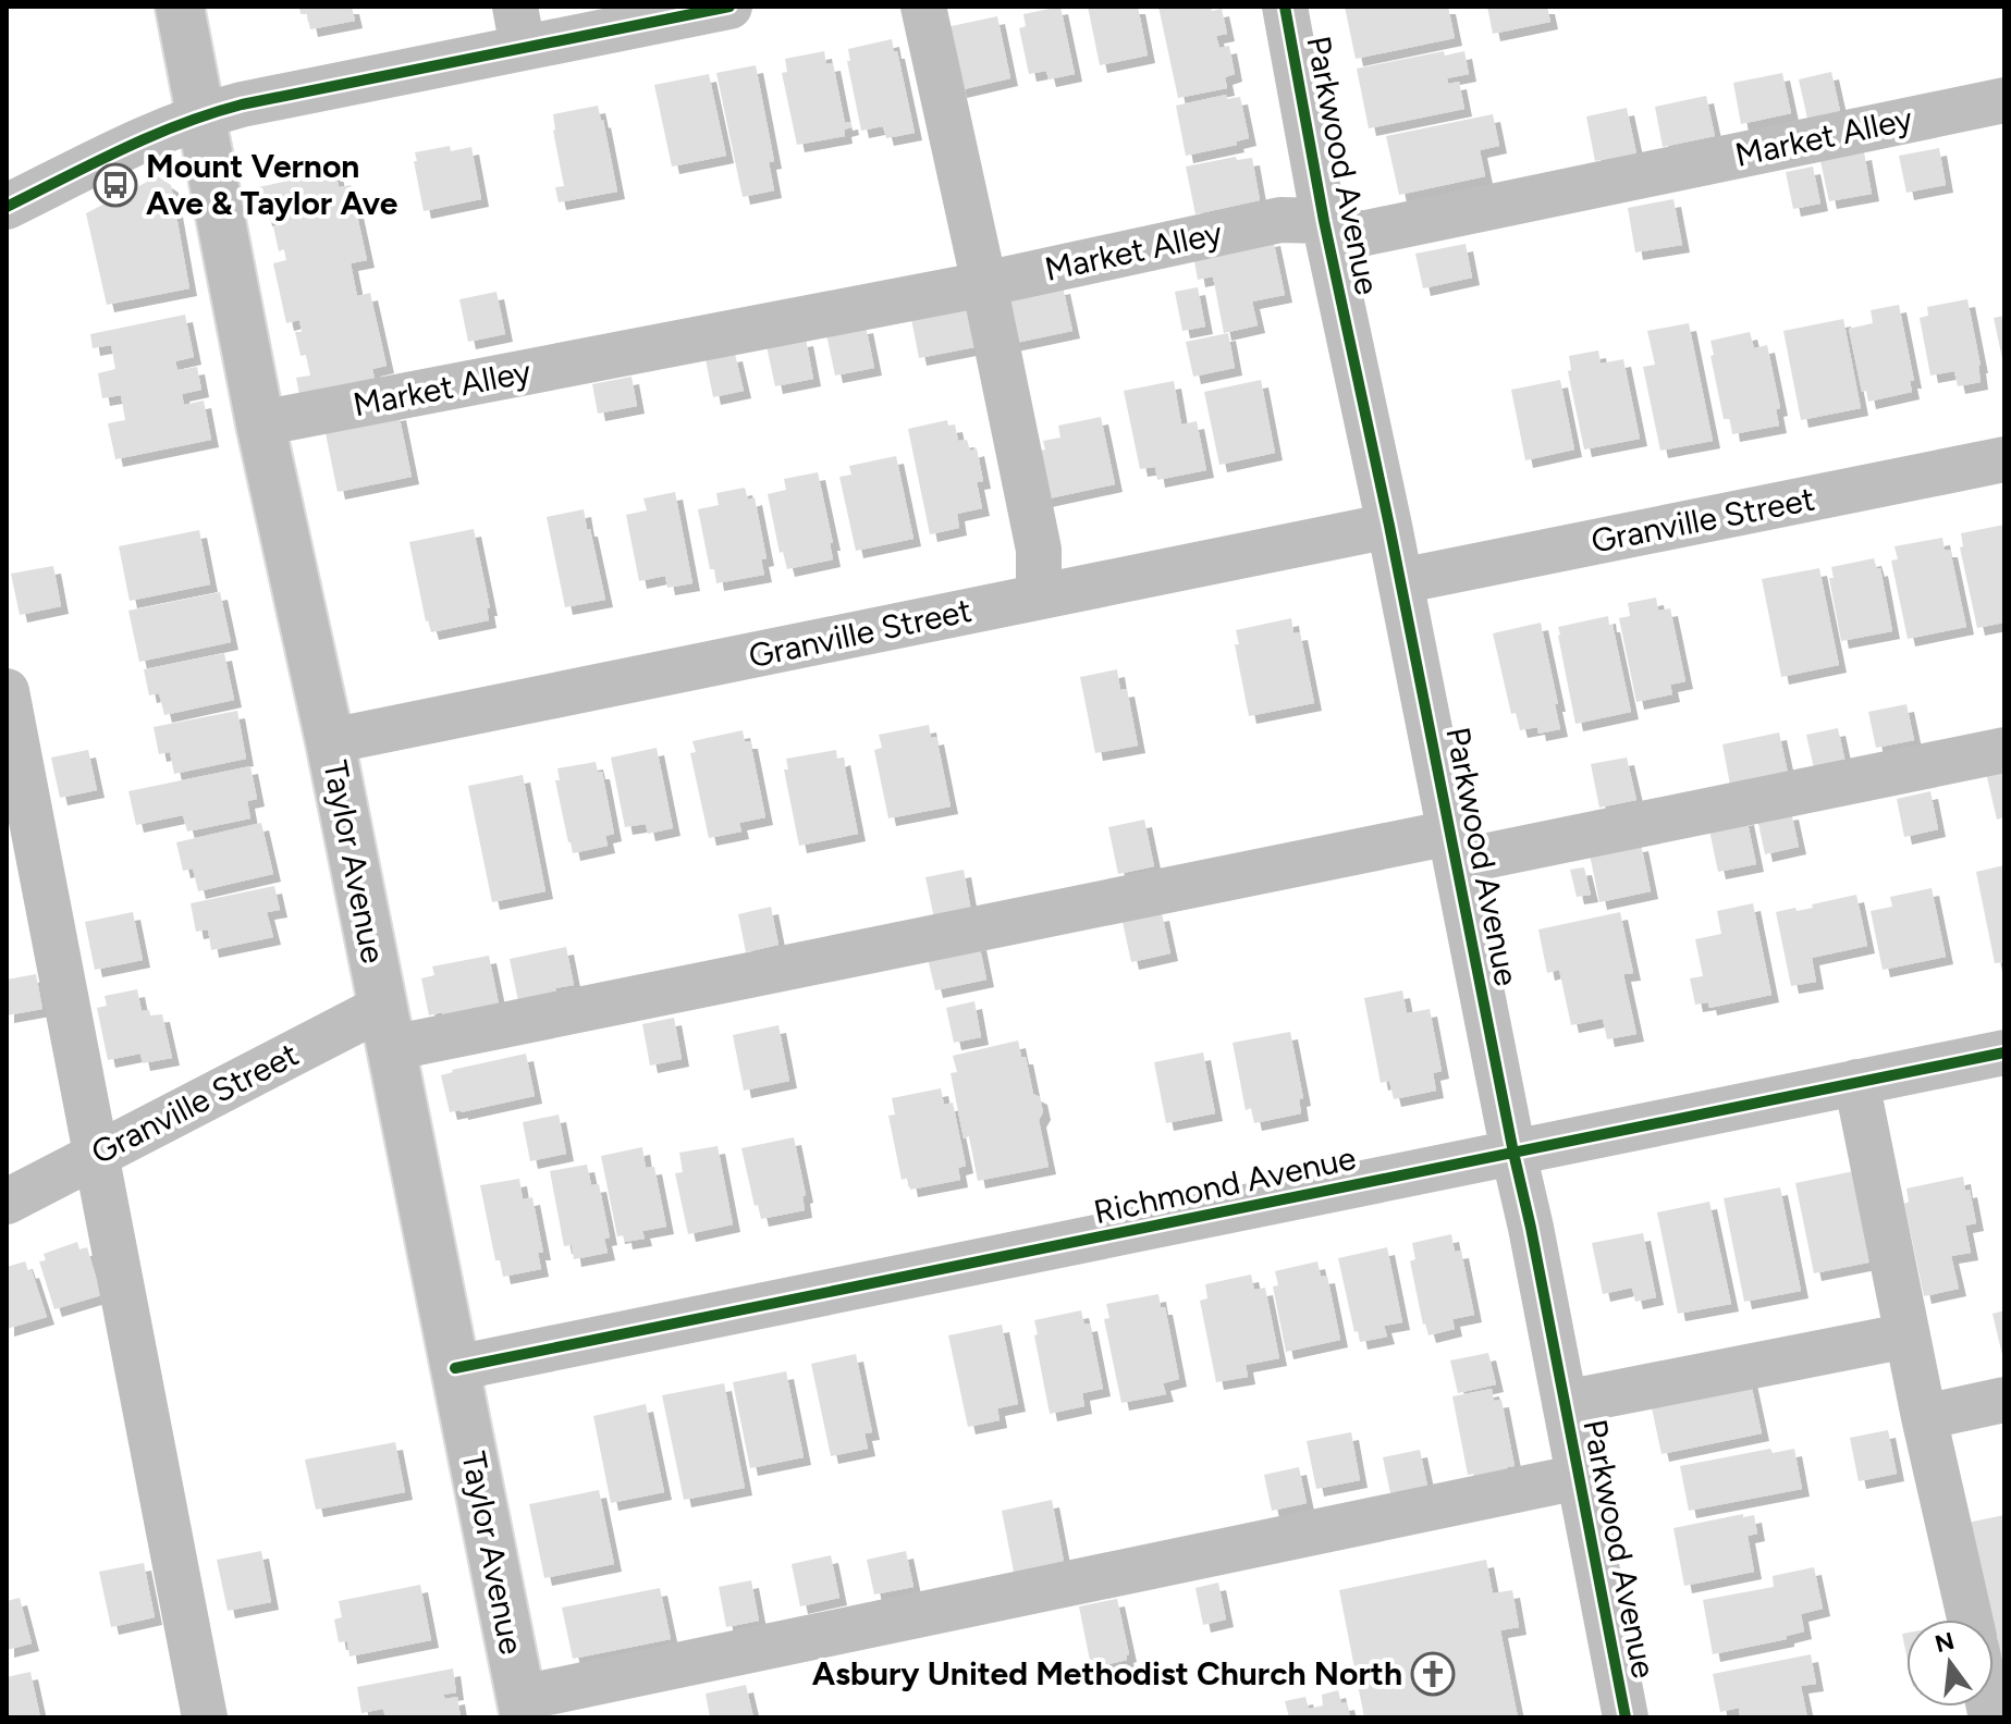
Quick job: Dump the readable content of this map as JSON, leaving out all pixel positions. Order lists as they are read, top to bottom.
{
  "streets": {
    "main road": ["Taylor Avenue"],
    "street": [
      "Market Alley",
      "Parkwood Avenue",
      "Granville Street",
      "Richmond Avenue"
    ]
  },
  "crossings": [
    ["Market Alley", "Parkwood Avenue"],
    ["Market Alley", "Taylor Avenue"],
    ["Parkwood Avenue", "Granville Street"],
    ["Parkwood Avenue", "Richmond Avenue"],
    ["Granville Street", "Taylor Avenue"],
    ["Taylor Avenue", "Richmond Avenue"]
  ],
  "places": {
    "bus stop": ["Mount Vernon Ave & Taylor Ave"],
    "church": ["Asbury United Methodist Church North"]
  },
  "north": "top"
}
